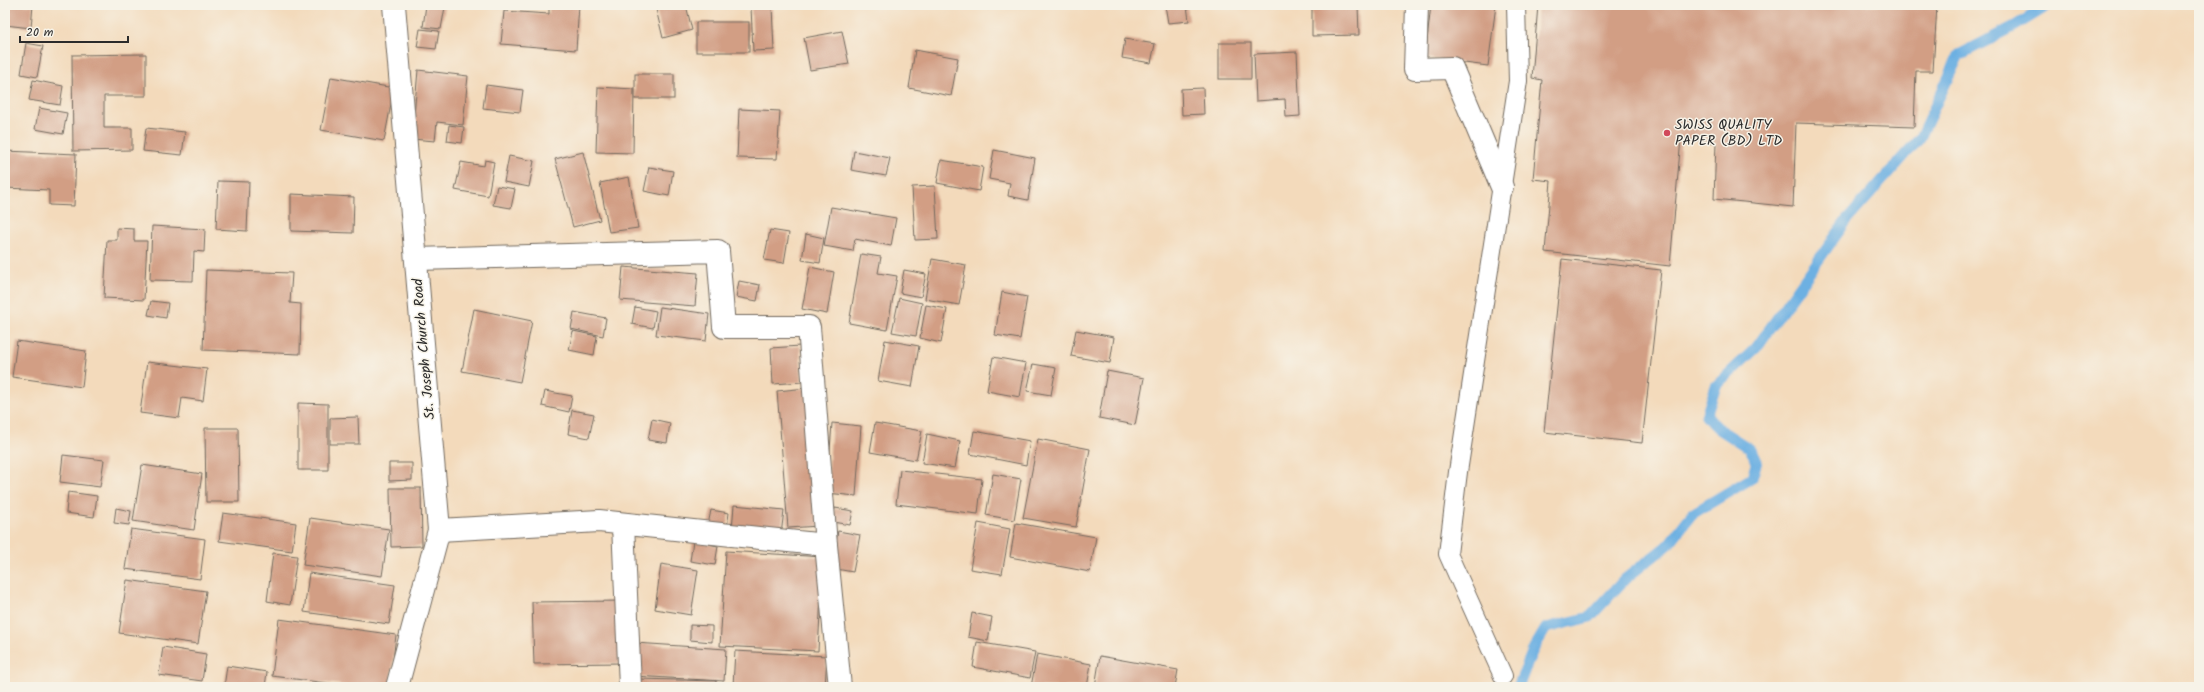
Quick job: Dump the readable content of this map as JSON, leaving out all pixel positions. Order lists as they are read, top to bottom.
{
  "streets": {
    "street": ["St. Joseph Church Road"]
  },
  "places": ["SWISS QUALITY PAPER (BD) LTD"],
  "scale_bar": "20 m"
}
